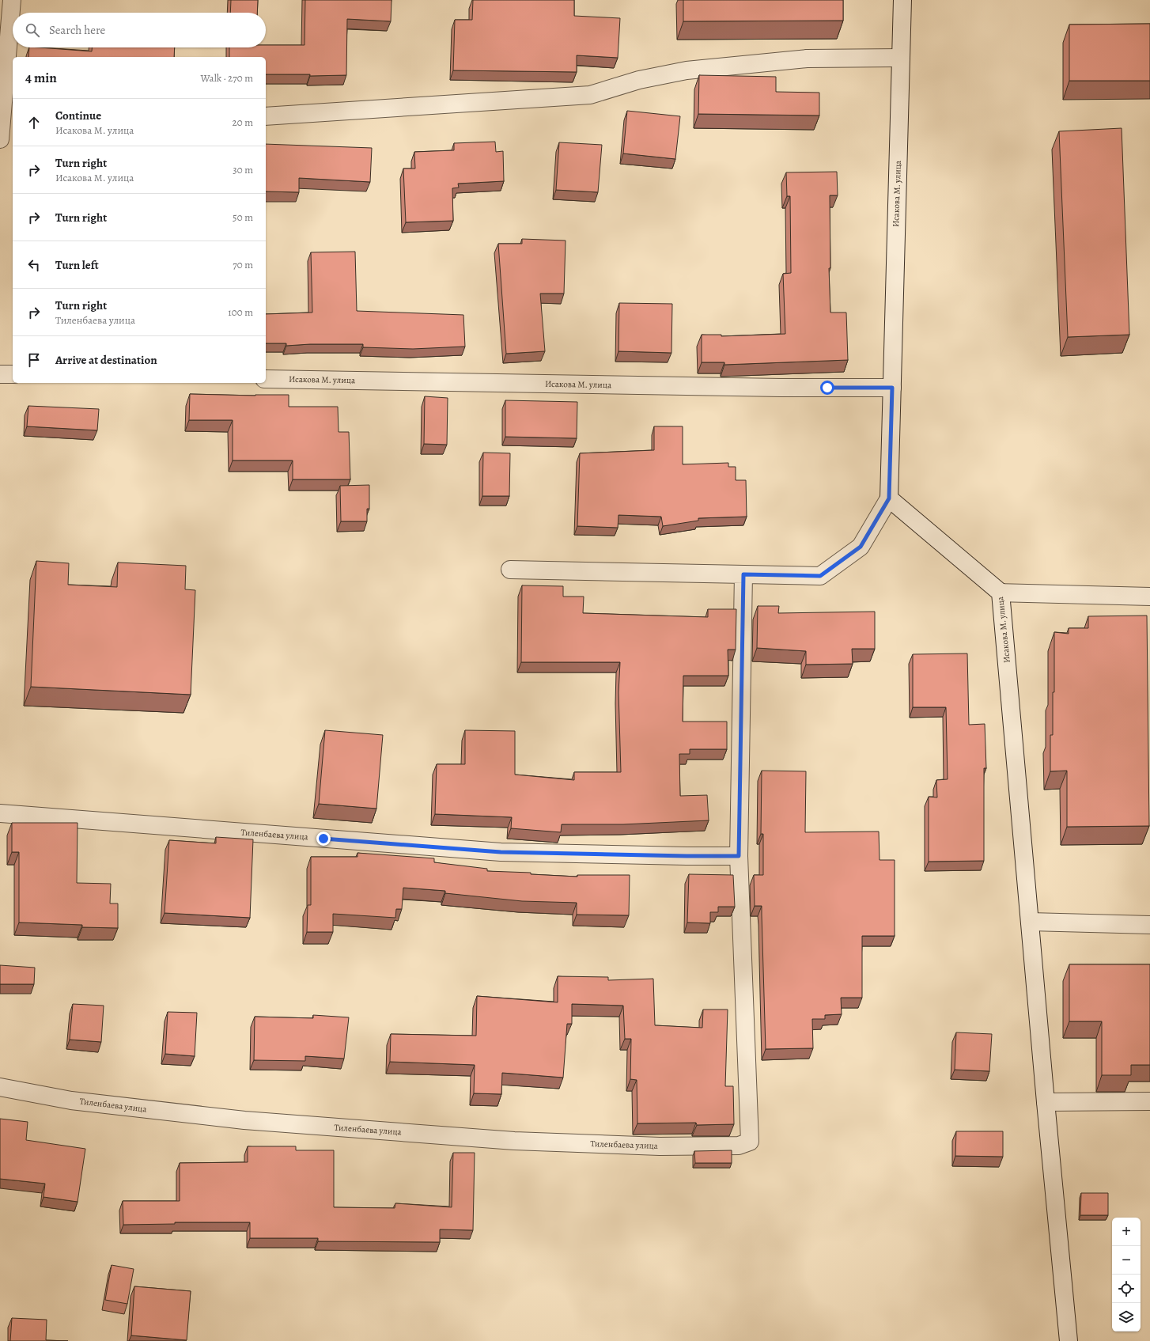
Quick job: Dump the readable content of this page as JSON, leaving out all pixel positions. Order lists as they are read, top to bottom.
{
  "streets": {
    "street": ["Исакова М. улица", "Тиленбаева улица"]
  },
  "page": {
    "search": "Search here",
    "heading": ["4 min", "Walk · 270 m"],
    "list": [
      ["Continue", "Исакова М. улица", "20 m"],
      ["Turn right", "Исакова М. улица", "30 m"],
      ["Turn right", "50 m"],
      ["Turn left", "70 m"],
      ["Turn right", "Тиленбаева улица", "100 m"],
      "Arrive at destination"
    ],
    "map_buttons": ["+", "−"]
  }
}
